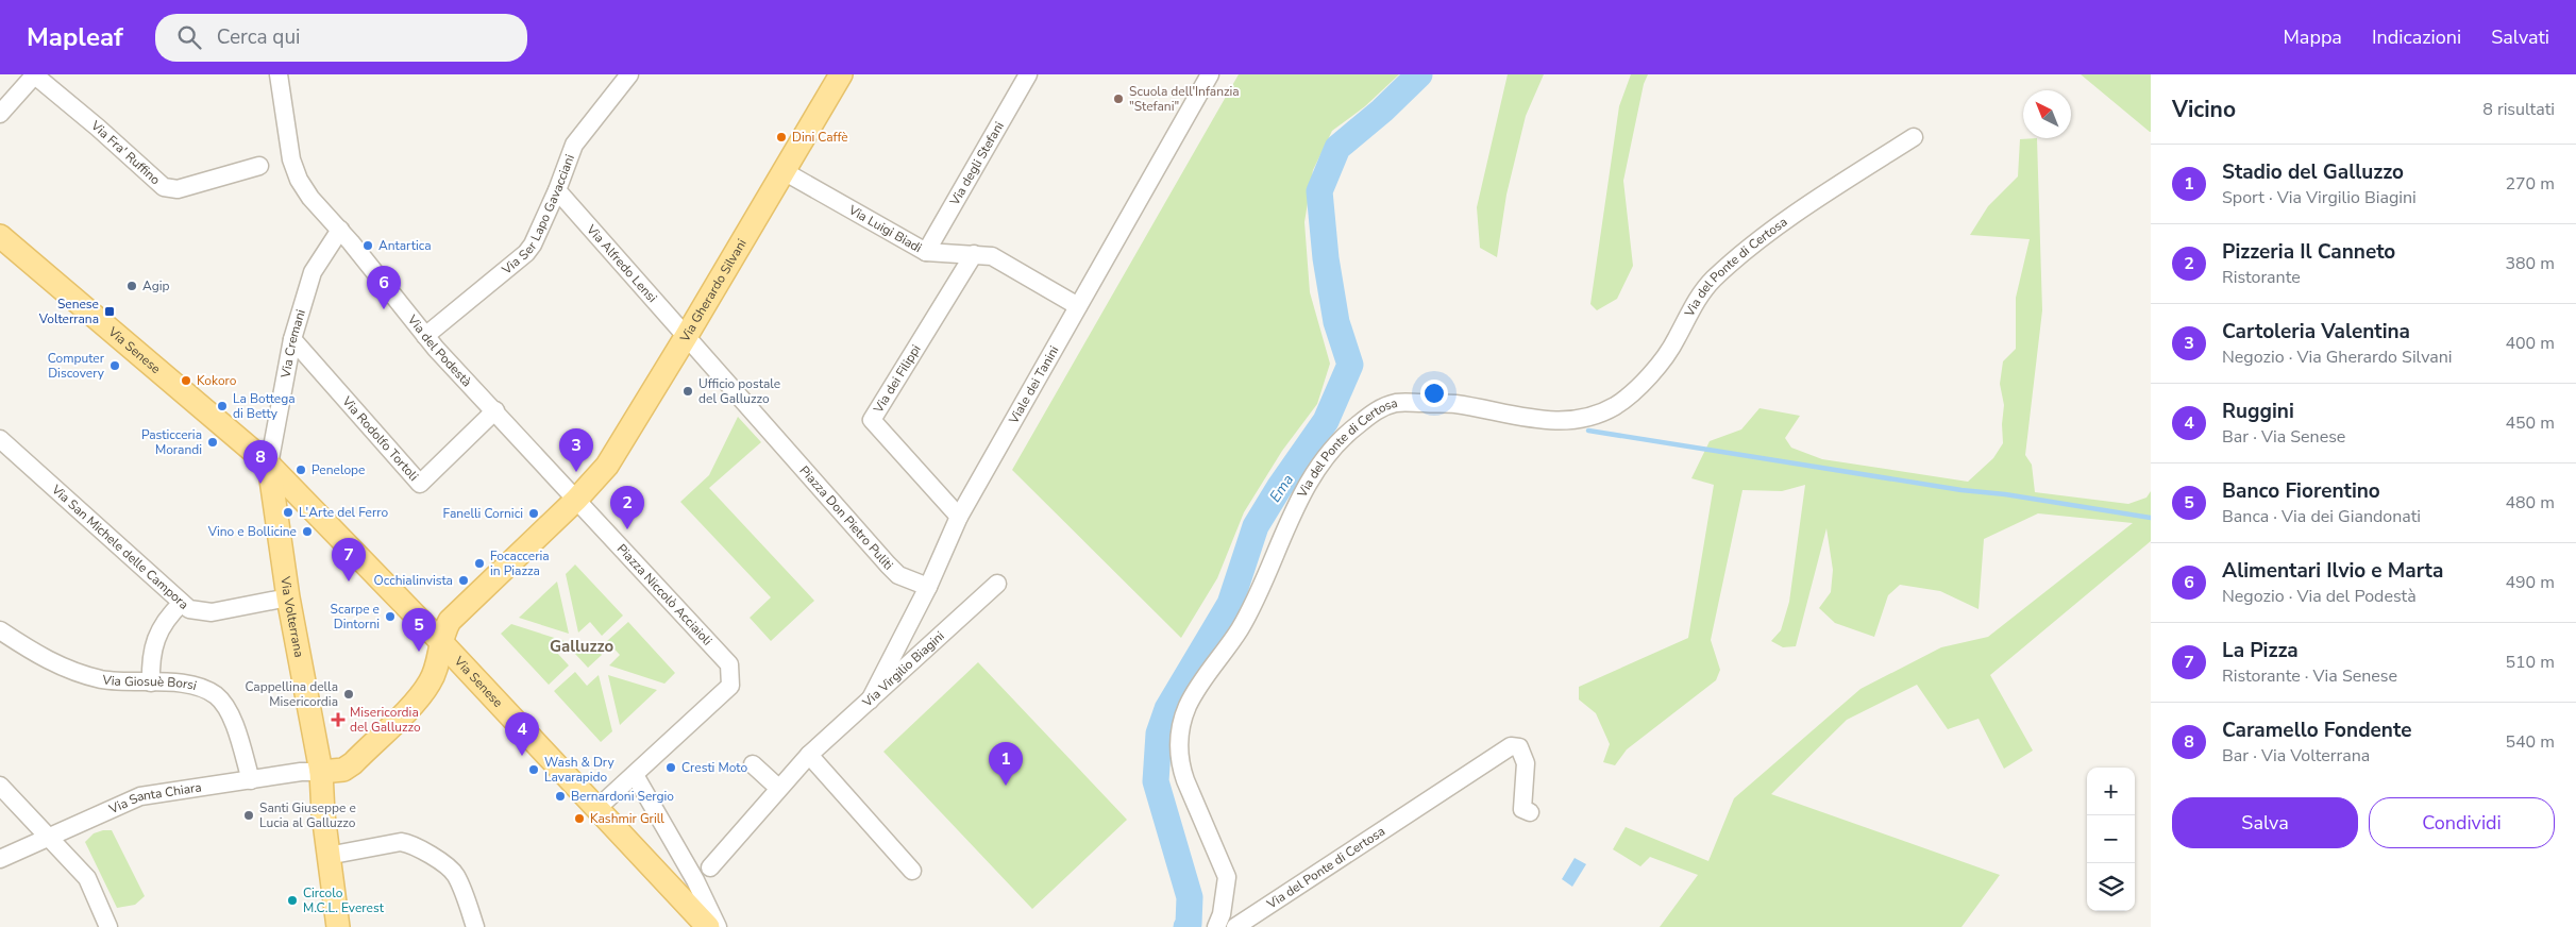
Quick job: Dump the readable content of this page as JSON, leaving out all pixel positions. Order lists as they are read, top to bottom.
{
  "streets": {
    "main road": ["Via Gherardo Silvani", "Via Senese", "Via Volterrana"],
    "street": [
      "Via Fra' Ruffino",
      "Via degli Stefani",
      "Via Ser Lapo Gavacciani",
      "Via Luigi Biadi",
      "Via Alfredo Lensi",
      "Via del Ponte di Certosa",
      "Via Cremani",
      "Via del Podestà",
      "Via dei Filippi",
      "Viale dei Tanini",
      "Via Rodolfo Tortoli",
      "Piazza Don Pietro Puliti",
      "Via San Michele delle Campora",
      "Piazza Niccolò Acciaioli",
      "Via Virgilio Biagini",
      "Via Giosuè Borsi",
      "Via Santa Chiara"
    ]
  },
  "crossings": [
    ["Via degli Stefani", "Via Luigi Biadi"],
    ["Via Ser Lapo Gavacciani", "Via Alfredo Lensi"],
    ["Via Ser Lapo Gavacciani", "Via del Podestà"],
    ["Via Luigi Biadi", "Via Gherardo Silvani"],
    ["Via Luigi Biadi", "Via dei Filippi"],
    ["Via Luigi Biadi", "Viale dei Tanini"],
    ["Via Alfredo Lensi", "Via Gherardo Silvani"],
    ["Via Alfredo Lensi", "Piazza Don Pietro Puliti"],
    ["Via Gherardo Silvani", "Via del Podestà"],
    ["Via Gherardo Silvani", "Piazza Niccolò Acciaioli"],
    ["Via Cremani", "Via Senese"],
    ["Via Cremani", "Via del Podestà"],
    ["Via Cremani", "Via Rodolfo Tortoli"],
    ["Via Cremani", "Via Volterrana"],
    ["Via Senese", "Piazza Niccolò Acciaioli"],
    ["Via Senese", "Via Volterrana"],
    ["Via del Podestà", "Via Rodolfo Tortoli"],
    ["Via del Podestà", "Piazza Niccolò Acciaioli"],
    ["Via dei Filippi", "Viale dei Tanini"],
    ["Viale dei Tanini", "Piazza Don Pietro Puliti"],
    ["Viale dei Tanini", "Via Virgilio Biagini"],
    ["Via San Michele delle Campora", "Via Volterrana"],
    ["Via Volterrana", "Via Santa Chiara"],
    ["Via Giosuè Borsi", "Via Santa Chiara"]
  ],
  "districts": ["Galluzzo"],
  "water": ["Ema"],
  "places": {
    "other": [
      "Scuola dell'Infanzia \"Stefani\"",
      "Dini Caffè",
      "Antartica",
      "Agip",
      "Computer Discovery",
      "Kokoro",
      "Ufficio postale del Galluzzo",
      "La Bottega di Betty",
      "Pasticceria Morandi",
      "Penelope",
      "L'Arte del Ferro",
      "Fanelli Cornici",
      "Vino e Bollicine",
      "Focacceria in Piazza",
      "Occhialinvista",
      "Scarpe e Dintorni",
      "Cappellina della Misericordia",
      "Cresti Moto",
      "Wash & Dry Lavarapido",
      "Bernardoni Sergio",
      "Santi Giuseppe e Lucia al Galluzzo",
      "Kashmir Grill",
      "Circolo M.C.L. Everest"
    ],
    "transit": ["Senese Volterrana"],
    "health": ["Misericordia del Galluzzo"]
  },
  "north": "top left",
  "page": {
    "header": "Mapleaf",
    "search": "Cerca qui",
    "nav": ["Mappa", "Indicazioni", "Salvati"],
    "heading": ["Vicino", "8 risultati"],
    "list": [
      {
        "mark": "1",
        "name": "Stadio del Galluzzo",
        "note": "Sport · Via Virgilio Biagini",
        "value": "270 m"
      },
      {
        "mark": "2",
        "name": "Pizzeria Il Canneto",
        "note": "Ristorante",
        "value": "380 m"
      },
      {
        "mark": "3",
        "name": "Cartoleria Valentina",
        "note": "Negozio · Via Gherardo Silvani",
        "value": "400 m"
      },
      {
        "mark": "4",
        "name": "Ruggini",
        "note": "Bar · Via Senese",
        "value": "450 m"
      },
      {
        "mark": "5",
        "name": "Banco Fiorentino",
        "note": "Banca · Via dei Giandonati",
        "value": "480 m"
      },
      {
        "mark": "6",
        "name": "Alimentari Ilvio e Marta",
        "note": "Negozio · Via del Podestà",
        "value": "490 m"
      },
      {
        "mark": "7",
        "name": "La Pizza",
        "note": "Ristorante · Via Senese",
        "value": "510 m"
      },
      {
        "mark": "8",
        "name": "Caramello Fondente",
        "note": "Bar · Via Volterrana",
        "value": "540 m"
      }
    ],
    "pins": [
      "6",
      "3",
      "8",
      "2",
      "7",
      "5",
      "4",
      "1"
    ],
    "map_buttons": ["+", "−"],
    "buttons": ["Salva", "Condividi"]
  }
}
